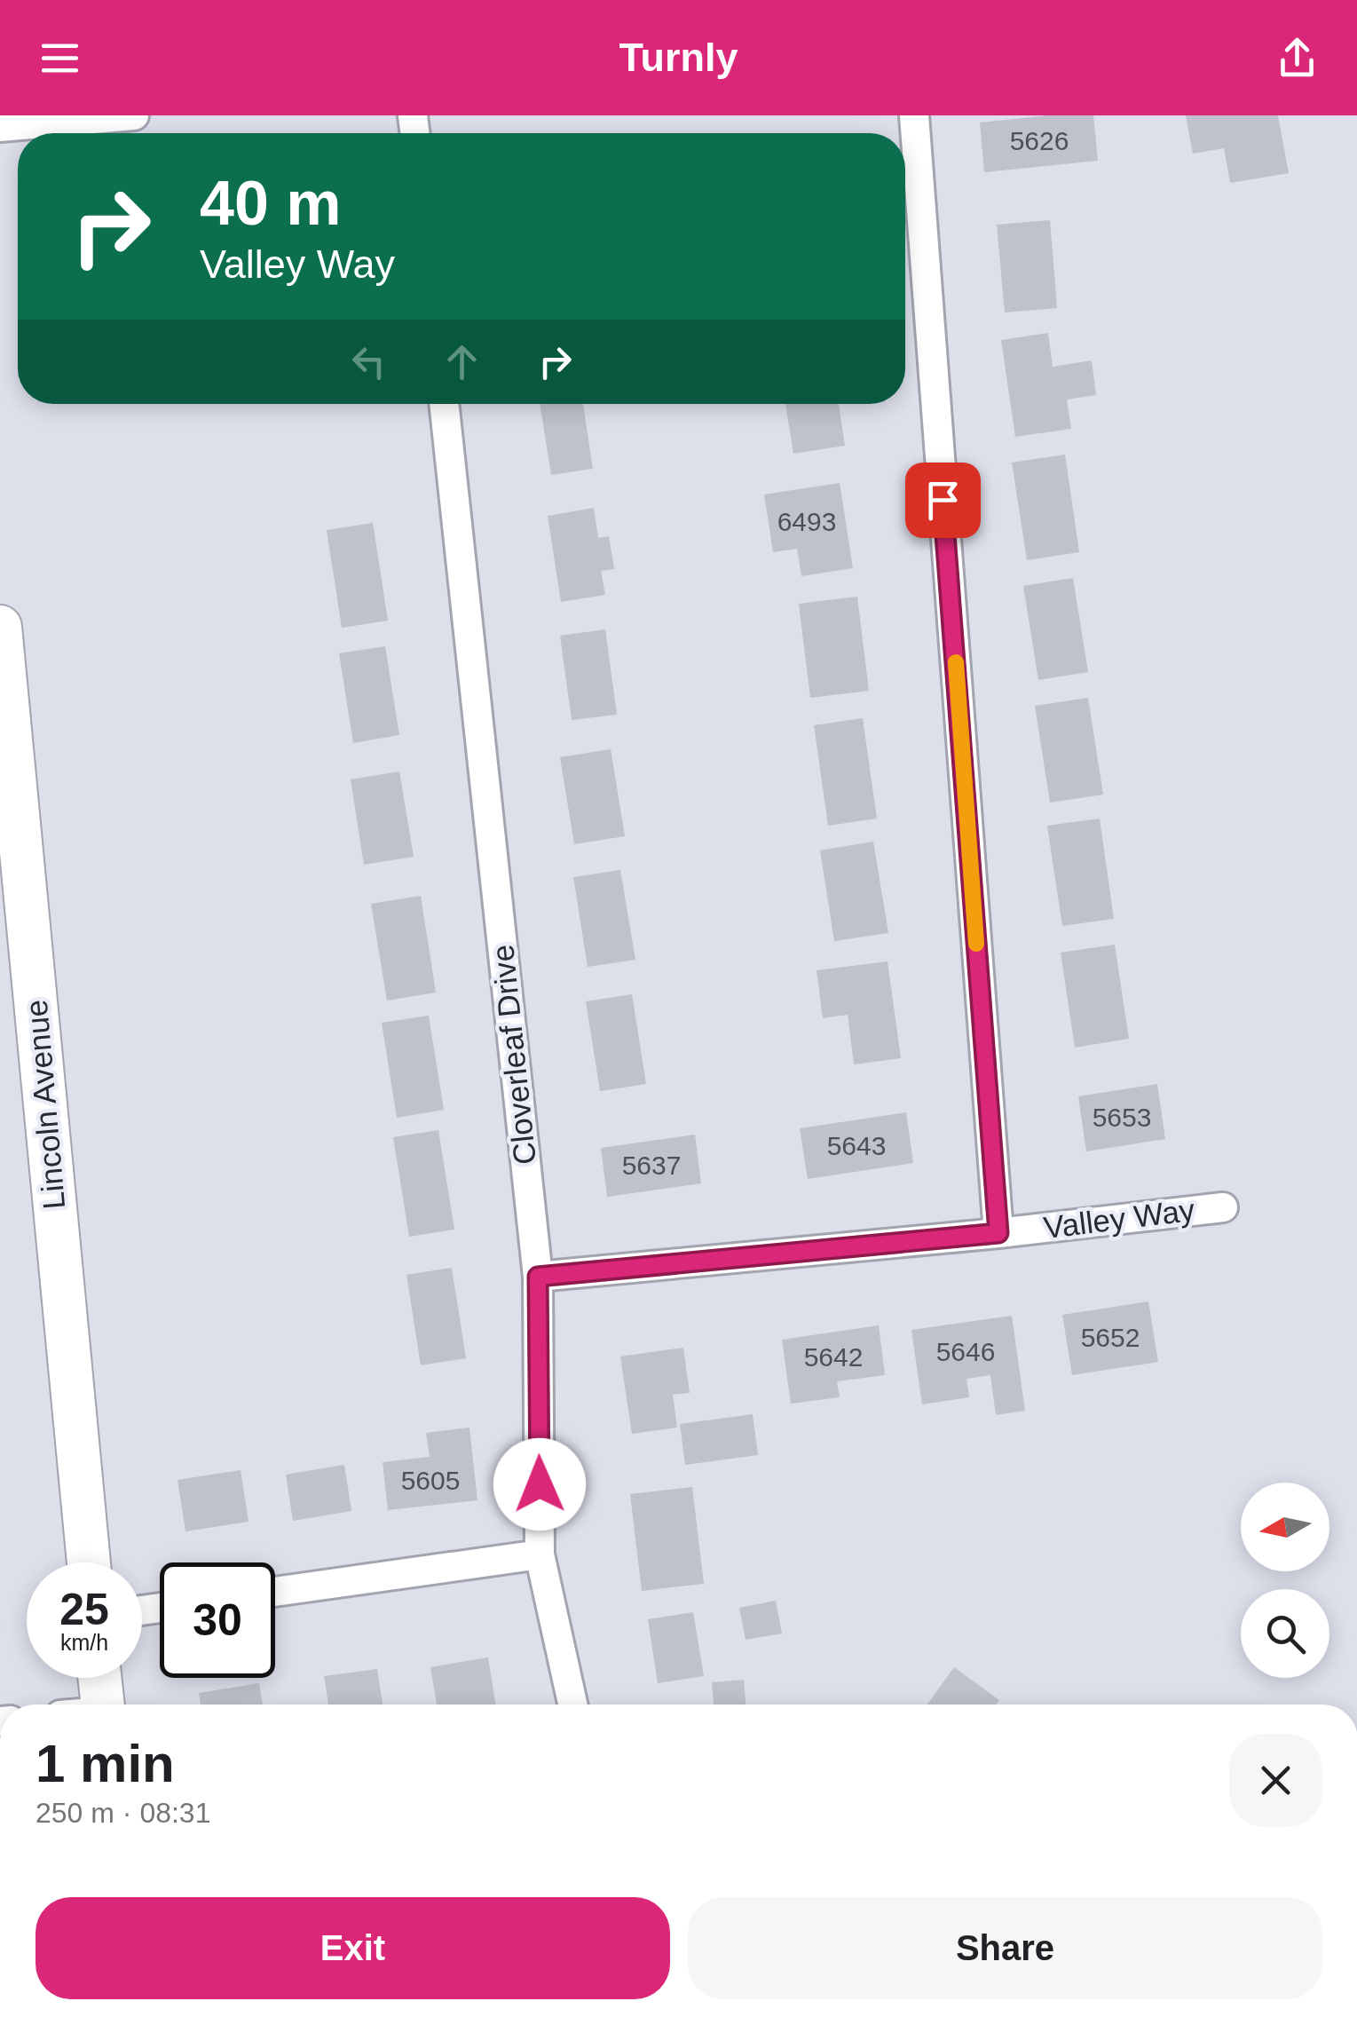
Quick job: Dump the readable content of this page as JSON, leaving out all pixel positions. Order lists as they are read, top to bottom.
{
  "streets": {
    "street": ["Cloverleaf Drive", "Lincoln Avenue", "Valley Way"]
  },
  "crossings": [
    ["Cloverleaf Drive", "Valley Way"]
  ],
  "house_numbers": [
    "5626",
    "6493",
    "5653",
    "5643",
    "5637",
    "5652",
    "5646",
    "5642",
    "5605"
  ],
  "north": "left",
  "page": {
    "header": "Turnly",
    "turn": ["40 m", "Valley Way"],
    "speed": "25 km/h",
    "limit": "30",
    "heading": ["1 min", "250 m · 08:31"],
    "buttons": ["Exit", "Share"]
  }
}
